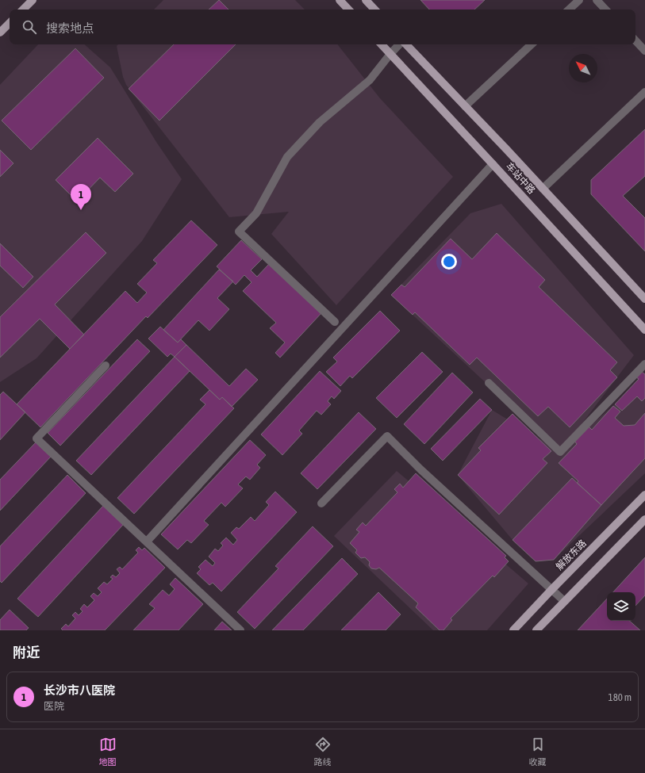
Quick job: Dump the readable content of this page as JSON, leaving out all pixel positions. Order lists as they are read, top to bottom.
{
  "streets": {
    "main road": ["车站中路", "解放东路"]
  },
  "north": "top left",
  "page": {
    "search": "搜索地点",
    "pins": "1",
    "heading": "附近",
    "list": [
      {
        "mark": "1",
        "name": "长沙市八医院",
        "note": "医院",
        "value": "180 m"
      }
    ],
    "nav": ["地图", "路线", "收藏"]
  }
}
